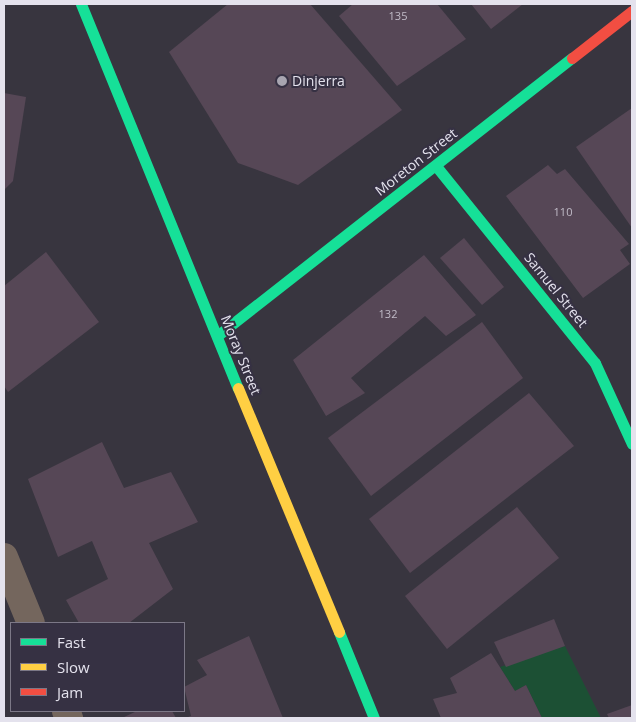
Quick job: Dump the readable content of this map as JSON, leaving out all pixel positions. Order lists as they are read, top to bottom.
{
  "streets": {
    "street": ["Moreton Street", "Samuel Street", "Moray Street"]
  },
  "crossings": [
    ["Moreton Street", "Samuel Street"],
    ["Moreton Street", "Moray Street"]
  ],
  "places": ["Dinjerra"],
  "house_numbers": ["135", "110", "132"],
  "legend": ["Fast", "Slow", "Jam"]
}
